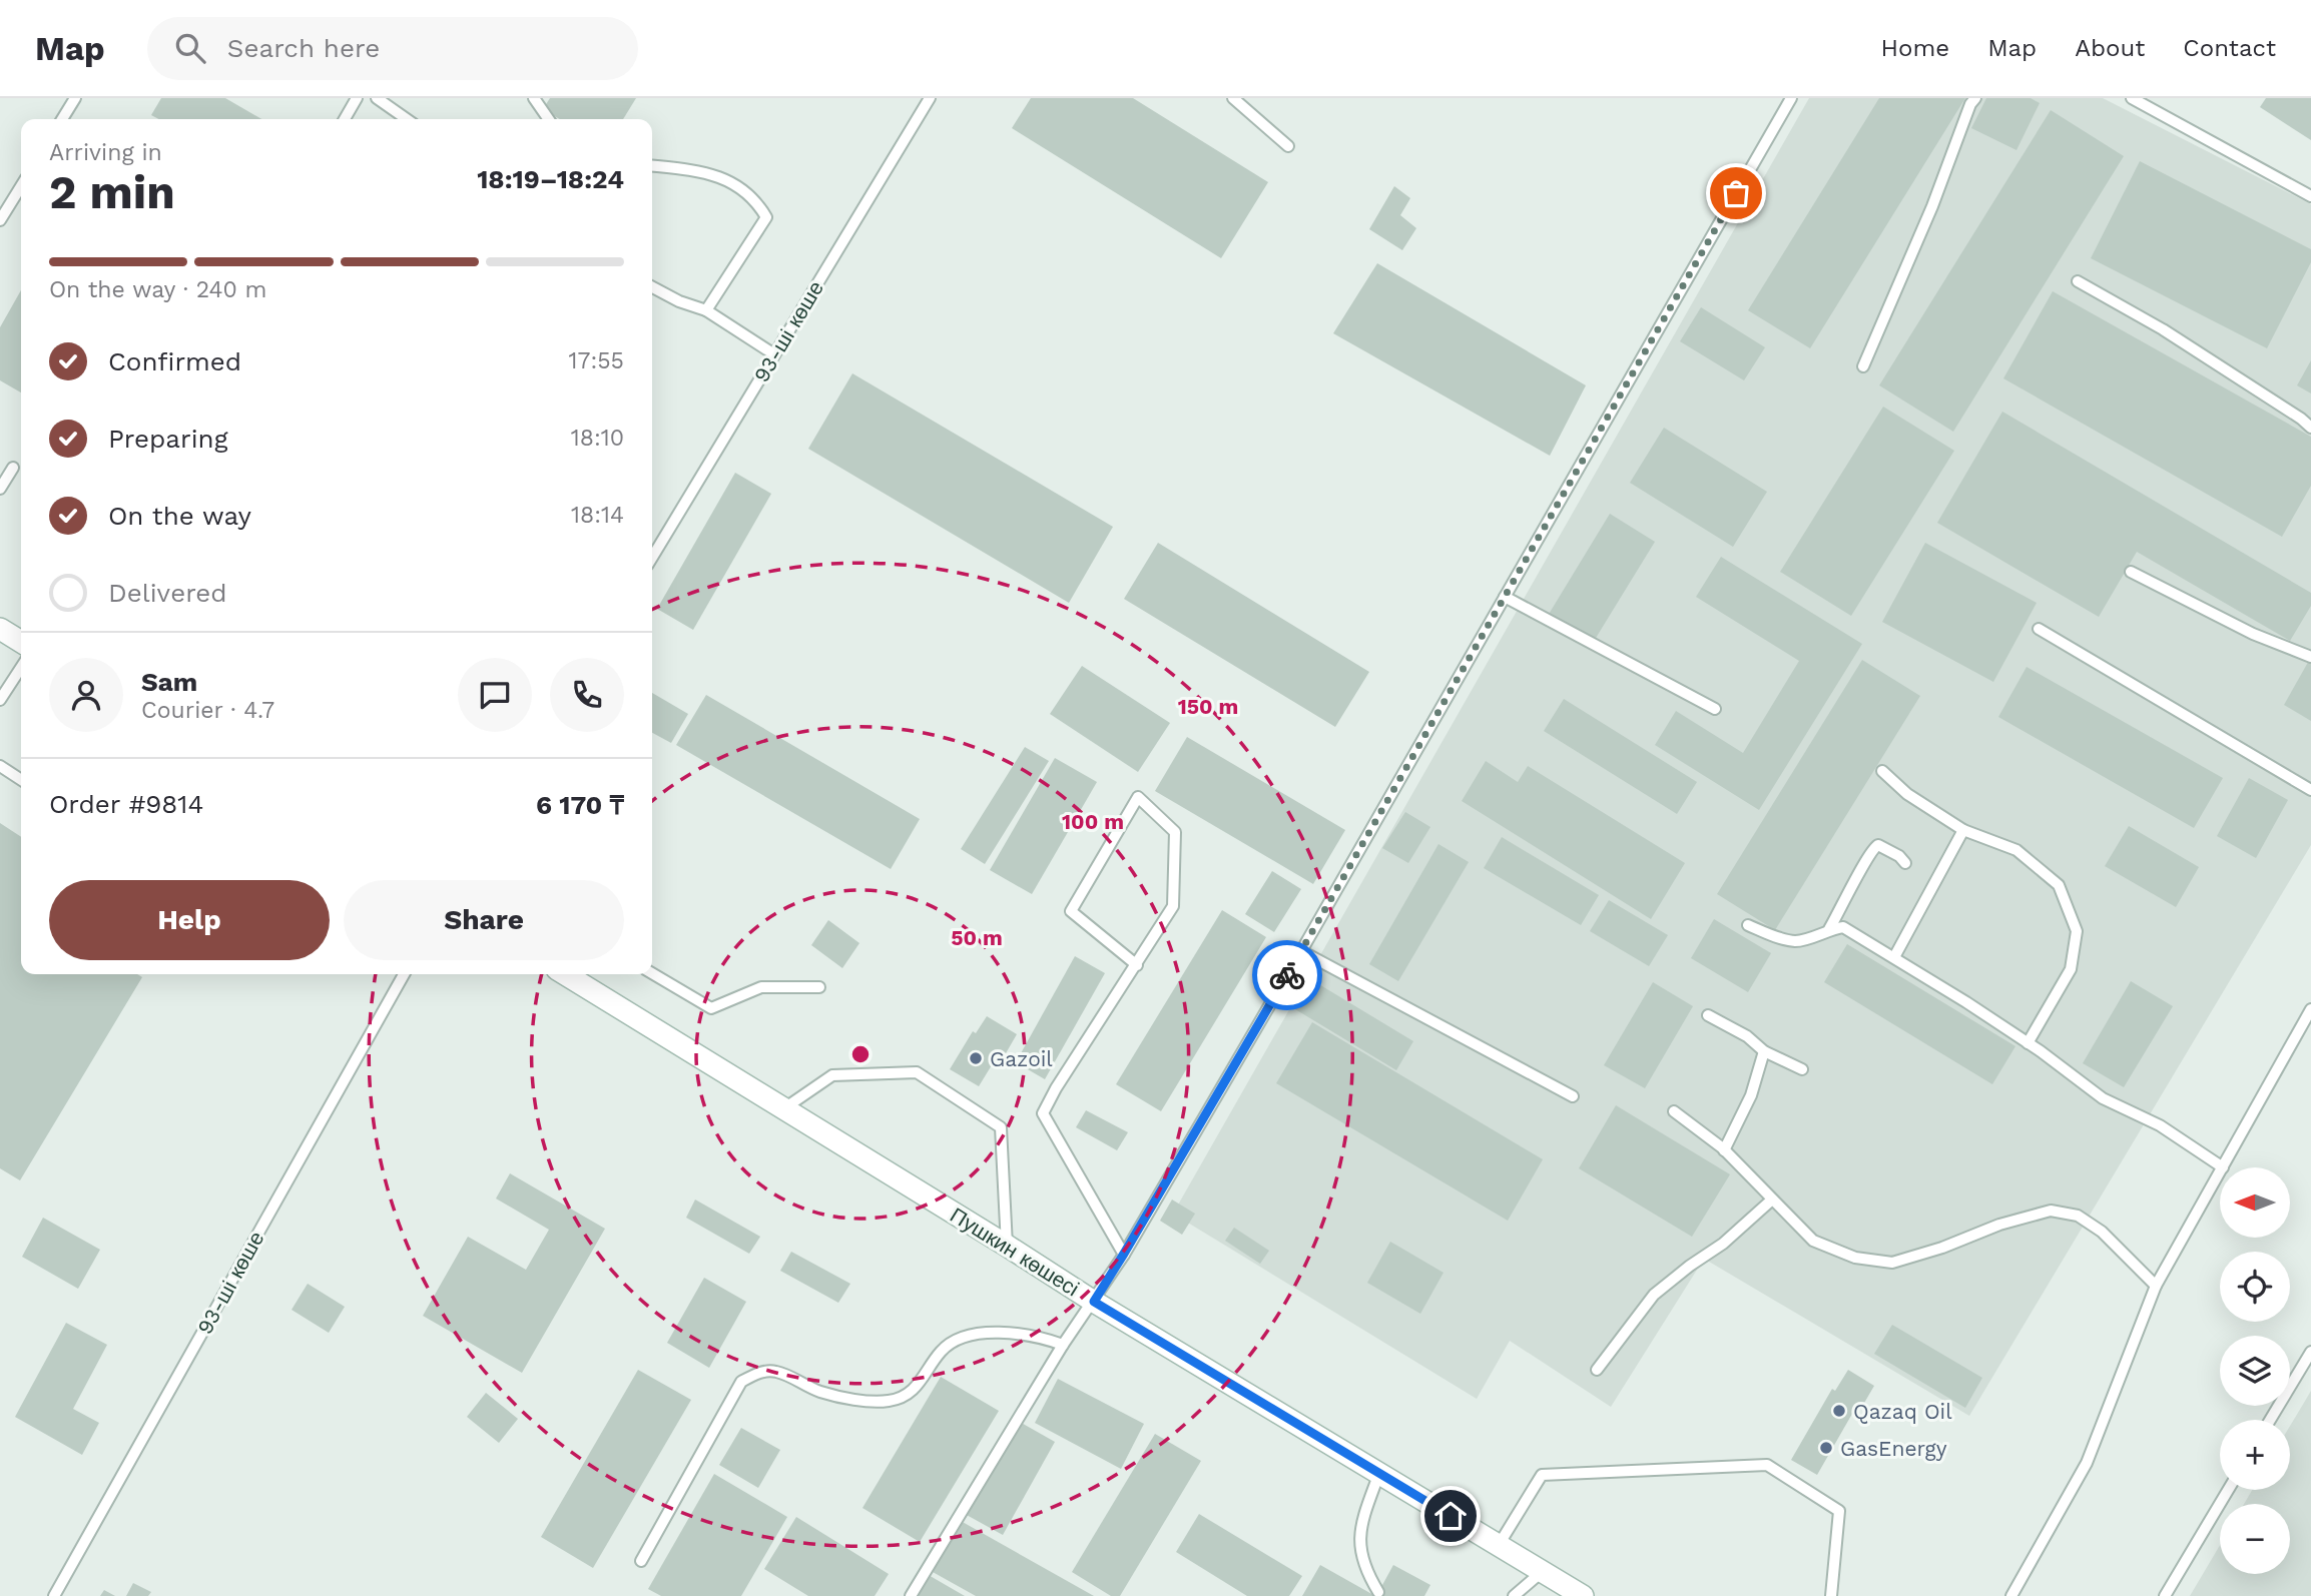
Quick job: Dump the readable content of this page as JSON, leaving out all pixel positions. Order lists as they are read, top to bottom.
{
  "streets": {
    "main road": ["Пушкин көшесі"],
    "lane": ["93-ші көше"]
  },
  "places": ["Gazoil", "Qazaq Oil", "GasEnergy"],
  "north": "left",
  "page": {
    "header": "Map",
    "search": "Search here",
    "nav": [
      "Home",
      "Map",
      "About",
      "Contact"
    ],
    "heading": ["2 min", "Arriving in", "18:19–18:24"],
    "panel": [
      "Sam",
      "Courier · 4.7",
      "Order #9814",
      "6 170 ₸"
    ],
    "bar": "On the way · 240 m",
    "list": [
      ["Confirmed", "17:55"],
      ["Preparing", "18:10"],
      ["On the way", "18:14"],
      "Delivered"
    ],
    "buttons": ["Help", "Share"],
    "map_buttons": ["+", "−"]
  },
  "rings": ["150 m", "100 m", "50 m"]
}
